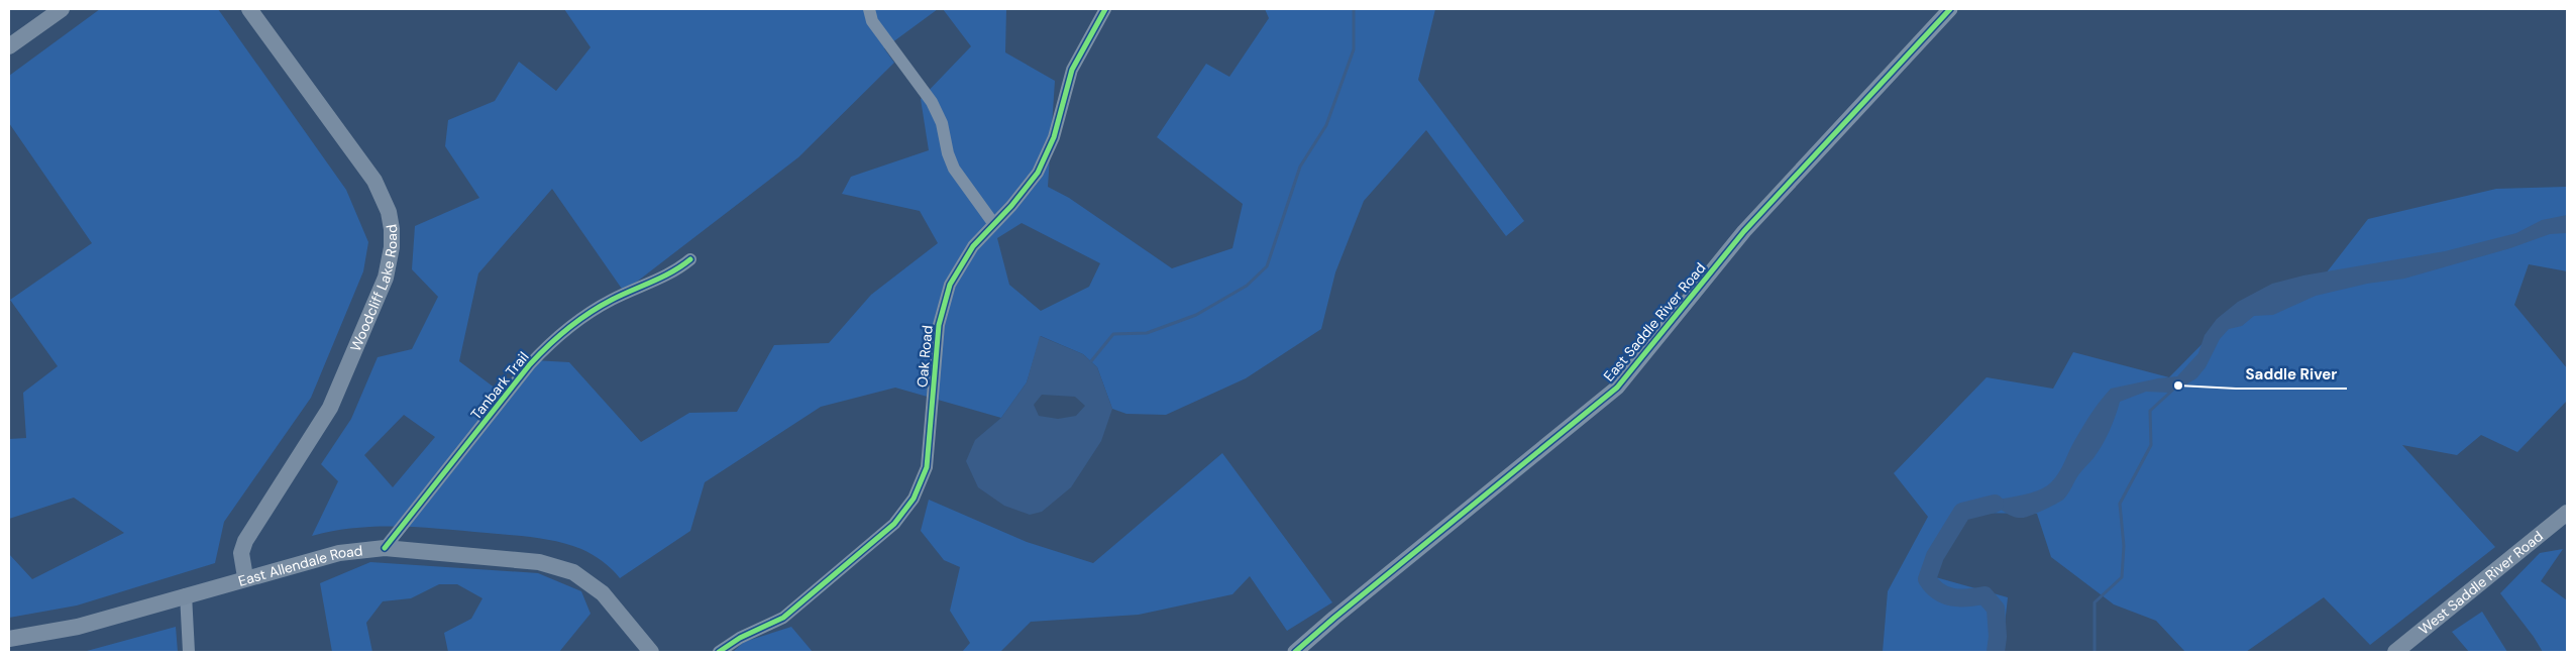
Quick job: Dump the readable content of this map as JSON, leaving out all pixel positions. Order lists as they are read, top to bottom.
{
  "streets": {
    "main road": ["Woodcliff Lake Road", "East Allendale Road", "West Saddle River Road"],
    "street": ["East Saddle River Road", "Oak Road", "Tanbark Trail"]
  },
  "crossings": [
    ["Woodcliff Lake Road", "East Allendale Road"],
    ["Tanbark Trail", "East Allendale Road"]
  ],
  "places": ["Saddle River"]
}
